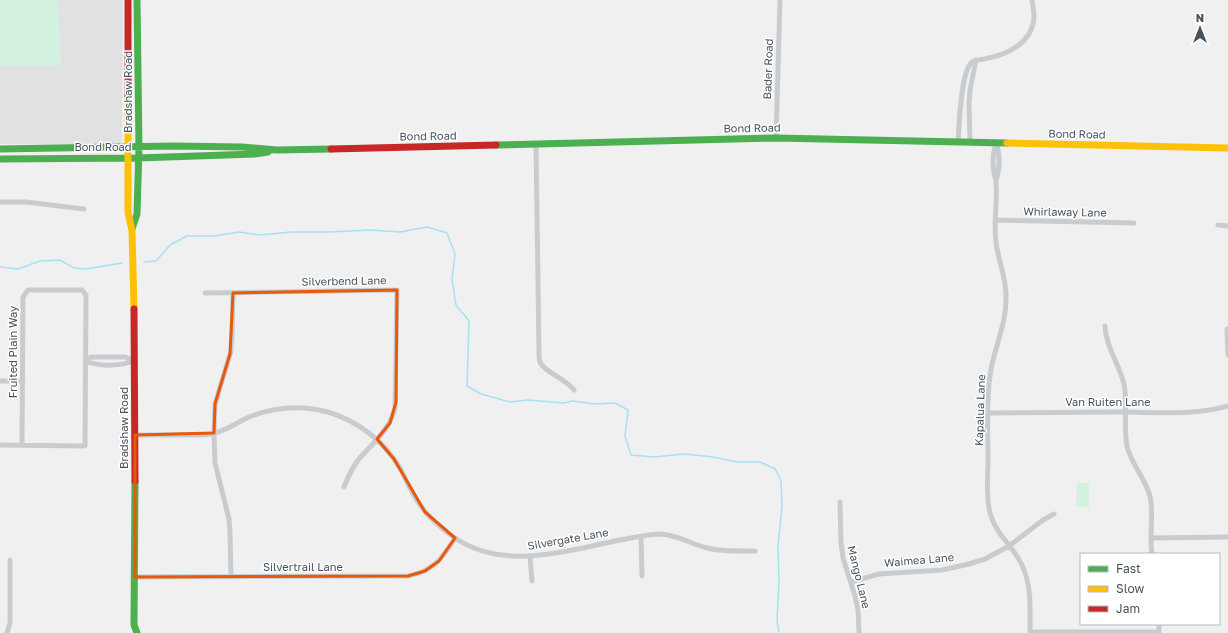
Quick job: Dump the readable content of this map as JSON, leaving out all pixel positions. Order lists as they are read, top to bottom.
{
  "streets": {
    "main road": ["Bradshaw Road", "Bond Road"],
    "street": [
      "Bader Road",
      "Whirlaway Lane",
      "Silverbend Lane",
      "Fruited Plain Way",
      "Van Ruiten Lane",
      "Kapalua Lane",
      "Silvergate Lane",
      "Waimea Lane",
      "Silvertrail Lane",
      "Mango Lane"
    ]
  },
  "crossings": [
    ["Bader Road", "Bond Road"],
    ["Bradshaw Road", "Bond Road"],
    ["Bradshaw Road", "Silvergate Lane"],
    ["Bradshaw Road", "Silvertrail Lane"],
    ["Bond Road", "Kapalua Lane"],
    ["Whirlaway Lane", "Kapalua Lane"],
    ["Silverbend Lane", "Silvergate Lane"],
    ["Van Ruiten Lane", "Kapalua Lane"],
    ["Kapalua Lane", "Waimea Lane"],
    ["Silvergate Lane", "Silvertrail Lane"],
    ["Waimea Lane", "Mango Lane"]
  ],
  "legend": ["Fast", "Slow", "Jam"],
  "north": "top"
}
